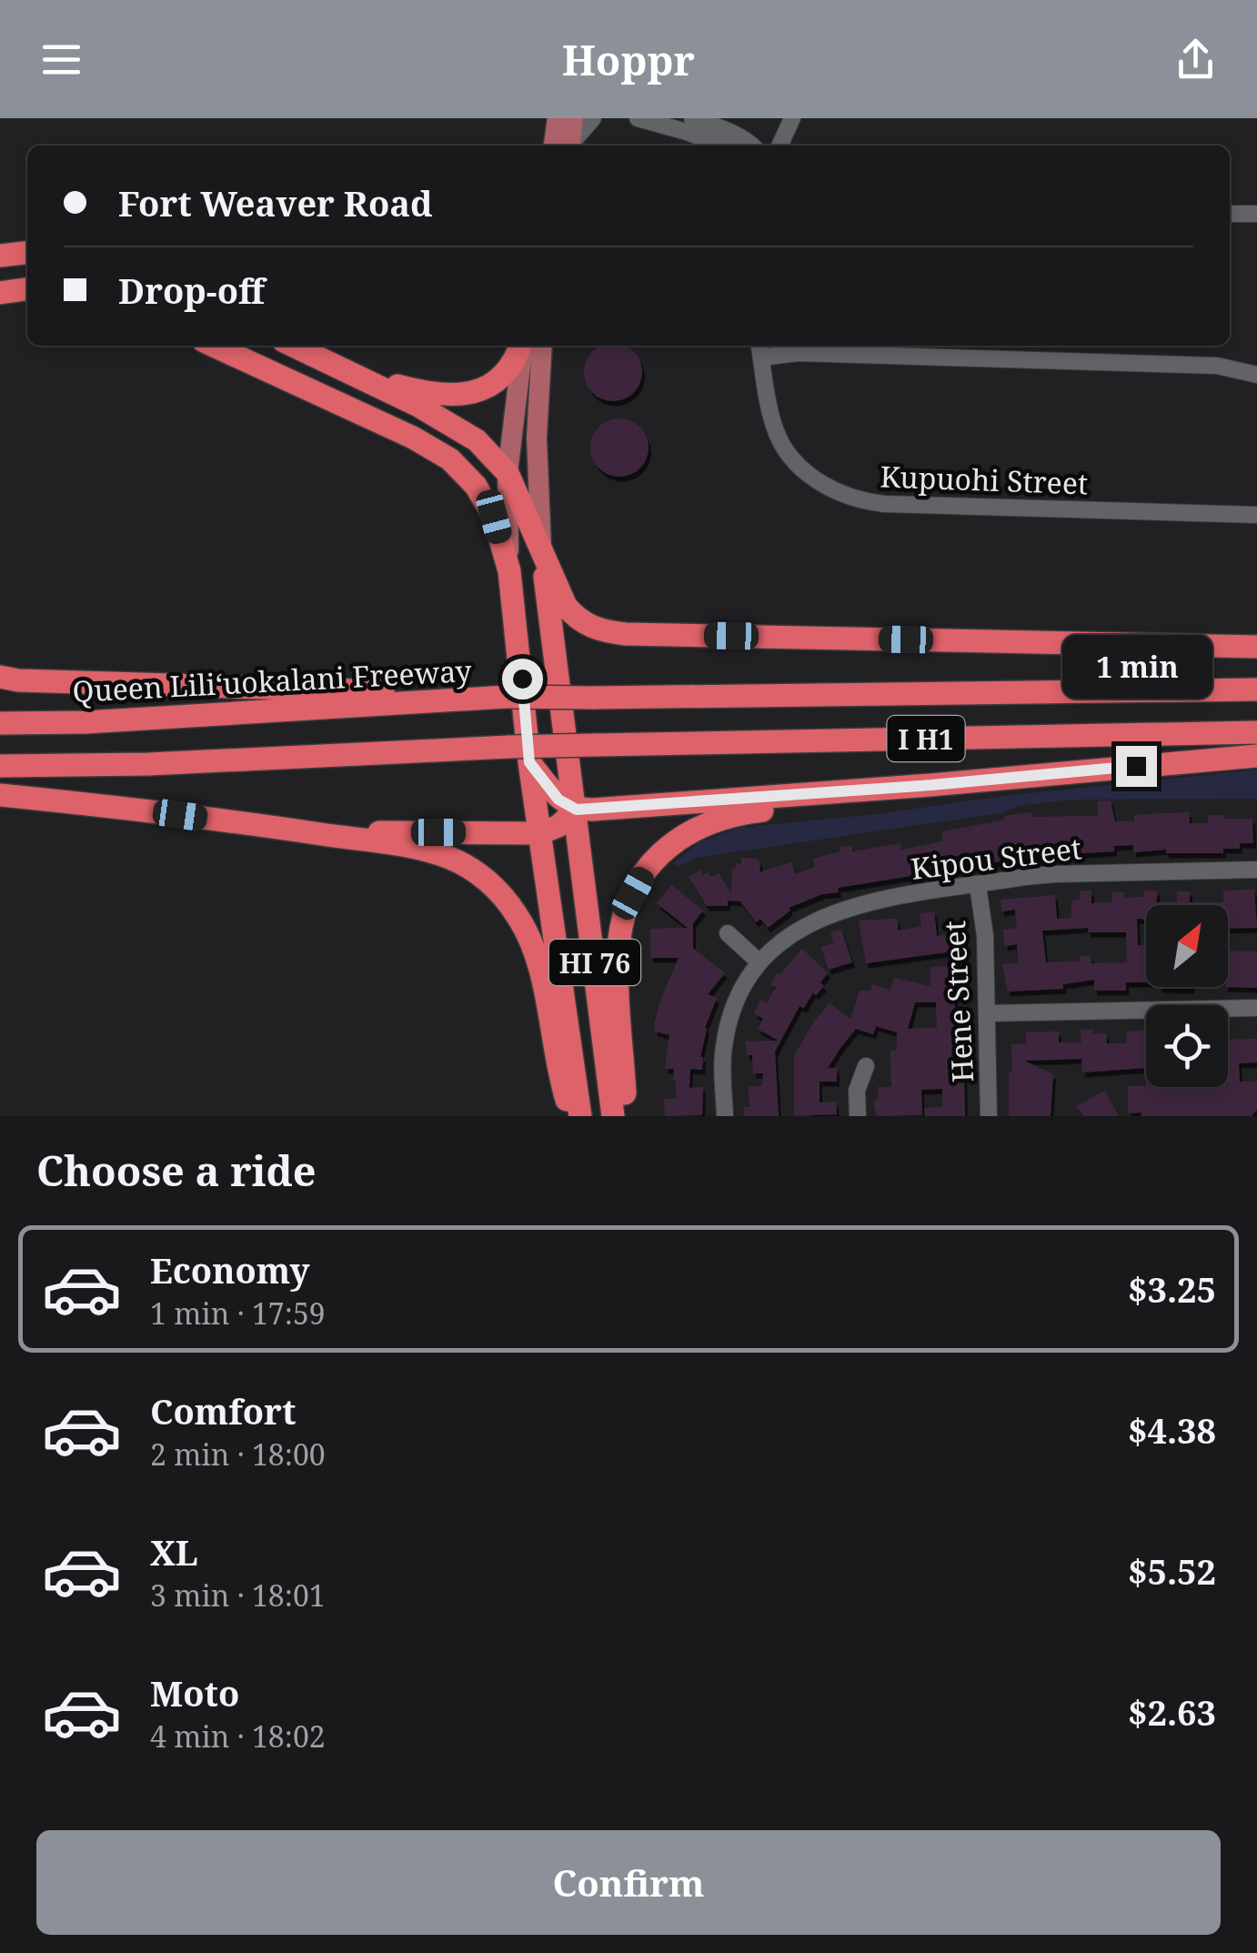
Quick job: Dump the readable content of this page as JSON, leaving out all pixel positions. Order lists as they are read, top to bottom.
{
  "streets": {
    "highway": ["Queen Liliʻuokalani Freeway", "I H1", "HI 76"],
    "street": ["Kupuohi Street", "Kipou Street", "Hene Street"]
  },
  "crossings": [
    ["Kipou Street", "Hene Street"]
  ],
  "north": "top right",
  "page": {
    "header": "Hoppr",
    "banner": ["Fort Weaver Road", "Drop-off"],
    "bubble": "1 min",
    "heading": "Choose a ride",
    "list": [
      {
        "name": "Economy",
        "note": "1 min · 17:59",
        "value": "$3.25"
      },
      {
        "name": "Comfort",
        "note": "2 min · 18:00",
        "value": "$4.38"
      },
      {
        "name": "XL",
        "note": "3 min · 18:01",
        "value": "$5.52"
      },
      {
        "name": "Moto",
        "note": "4 min · 18:02",
        "value": "$2.63"
      }
    ],
    "buttons": "Confirm"
  }
}
